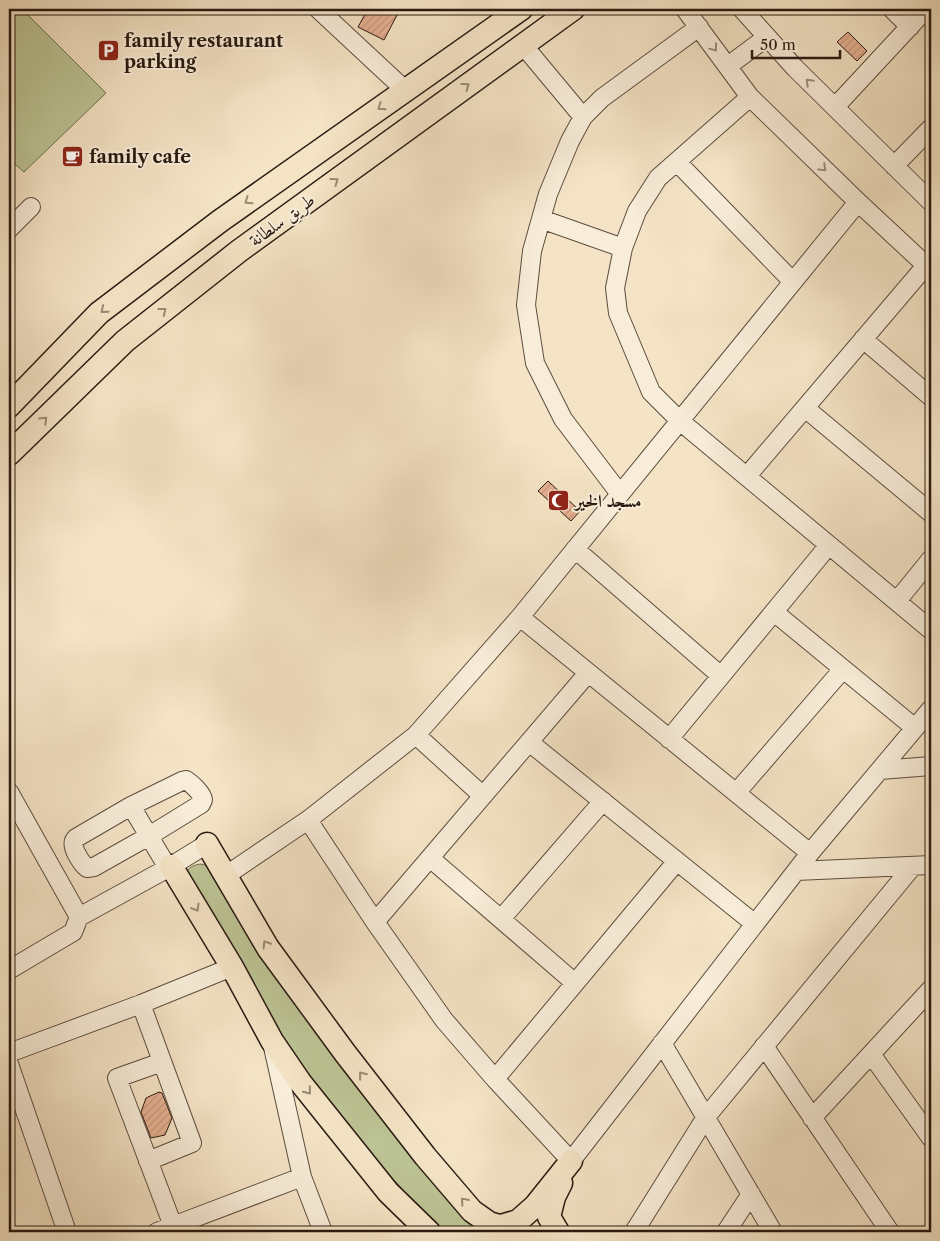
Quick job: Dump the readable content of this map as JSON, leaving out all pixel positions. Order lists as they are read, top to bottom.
{
  "streets": {
    "main road": ["طريق سلطانة"]
  },
  "places": {
    "parking": ["family restaurant parking"],
    "cafe": ["family cafe"],
    "mosque": ["مسجد الخير"]
  },
  "scale_bar": "50 m"
}
